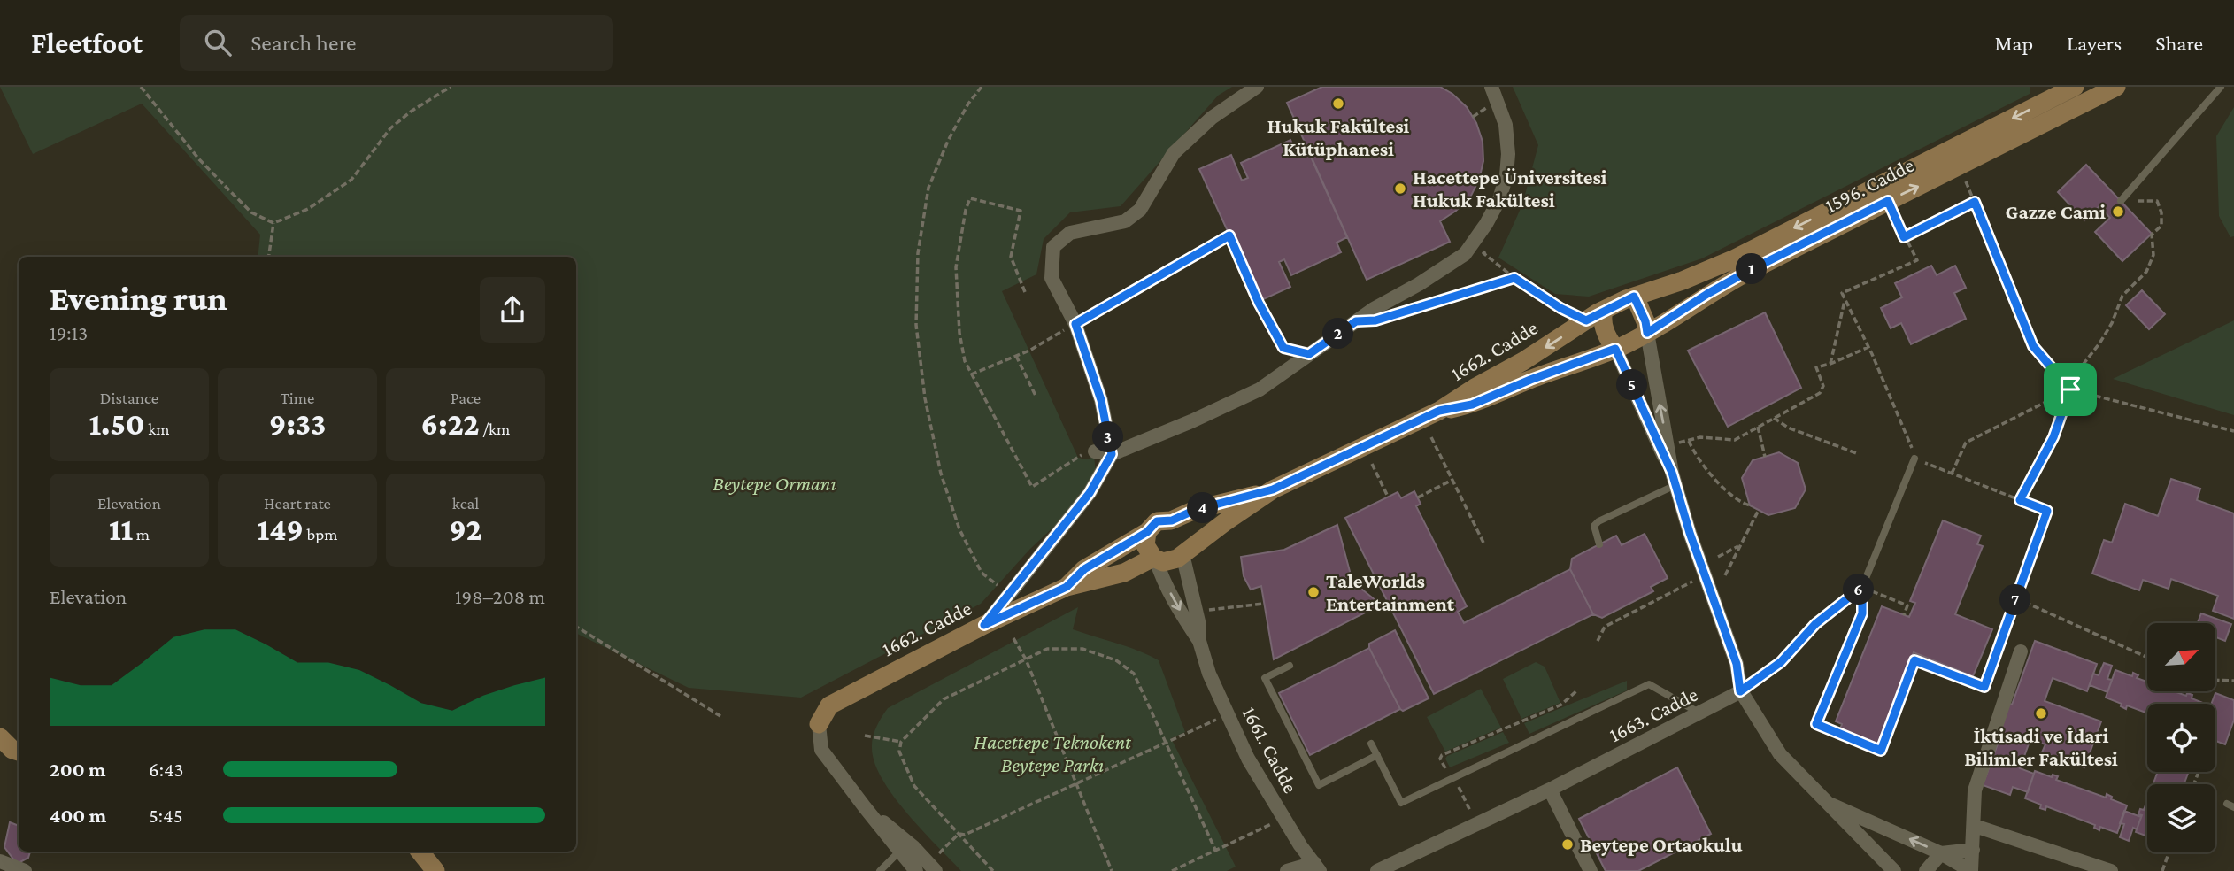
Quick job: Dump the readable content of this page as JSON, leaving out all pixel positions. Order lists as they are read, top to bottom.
{
  "streets": {
    "street": [
      "1596. Cadde",
      "1662. Cadde",
      "1663. Cadde",
      "1661. Cadde"
    ]
  },
  "crossings": [
    ["1596. Cadde", "1662. Cadde"],
    ["1662. Cadde", "1661. Cadde"]
  ],
  "parks": ["Beytepe Ormanı", "Hacettepe Teknokent Beytepe Parkı"],
  "places": [
    "Hukuk Fakültesi Kütüphanesi",
    "Hacettepe Üniversitesi Hukuk Fakültesi",
    "Gazze Cami",
    "TaleWorlds Entertainment",
    "İktisadi ve İdari Bilimler Fakültesi",
    "Beytepe Ortaokulu"
  ],
  "north": "top right",
  "page": {
    "header": "Fleetfoot",
    "search": "Search here",
    "nav": ["Map", "Layers", "Share"],
    "pins": [
      "1",
      "2",
      "5",
      "3",
      "4",
      "6",
      "7"
    ],
    "heading": ["Evening run", "19:13"],
    "stats": [
      ["Distance", "1.50 km"],
      ["Time", "9:33"],
      ["Pace", "6:22 /km"],
      ["Elevation", "11 m"],
      ["Heart rate", "149 bpm"],
      ["kcal", "92"]
    ],
    "chart": ["Elevation", "198–208 m"],
    "list": [
      {
        "name": "200 m",
        "note": "6:43"
      },
      {
        "name": "400 m",
        "note": "5:45"
      }
    ]
  }
}
